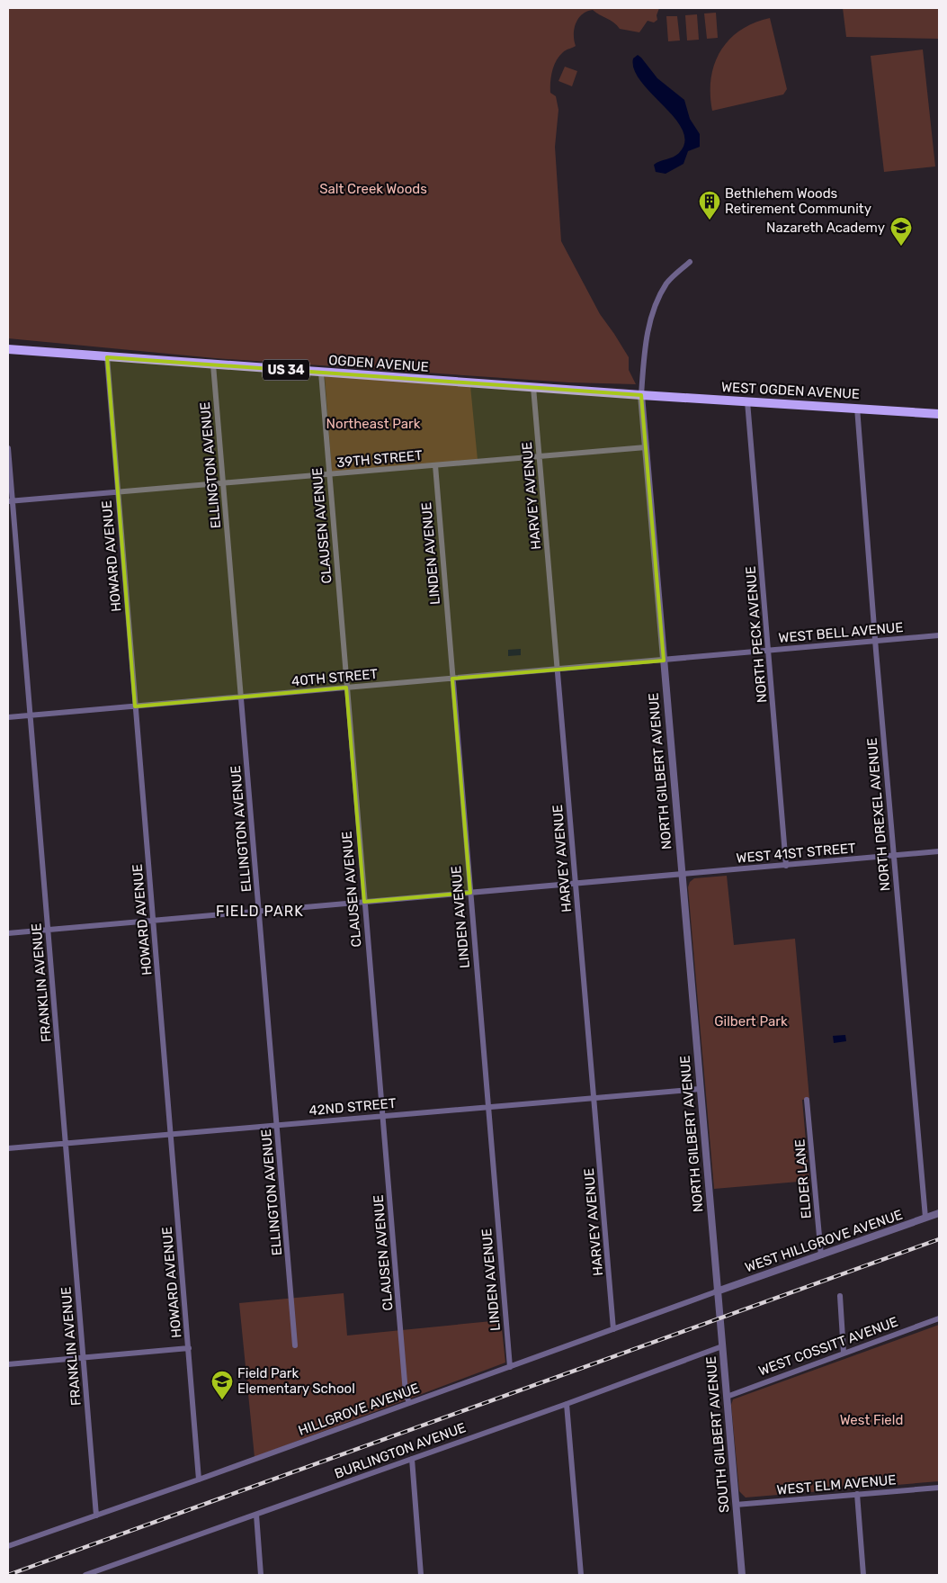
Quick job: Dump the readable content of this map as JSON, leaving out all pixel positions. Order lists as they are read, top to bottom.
{
  "streets": {
    "main road": ["OGDEN AVENUE", "US 34", "WEST OGDEN AVENUE"],
    "street": [
      "39TH STREET",
      "ELLINGTON AVENUE",
      "HARVEY AVENUE",
      "CLAUSEN AVENUE",
      "LINDEN AVENUE",
      "HOWARD AVENUE",
      "WEST BELL AVENUE",
      "NORTH PECK AVENUE",
      "40TH STREET",
      "NORTH GILBERT AVENUE",
      "NORTH DREXEL AVENUE",
      "WEST 41ST STREET",
      "FRANKLIN AVENUE",
      "42ND STREET",
      "ELDER LANE",
      "WEST HILLGROVE AVENUE",
      "WEST COSSITT AVENUE",
      "HILLGROVE AVENUE",
      "SOUTH GILBERT AVENUE",
      "BURLINGTON AVENUE",
      "WEST ELM AVENUE"
    ]
  },
  "crossings": [
    ["OGDEN AVENUE", "WEST OGDEN AVENUE"],
    ["OGDEN AVENUE", "ELLINGTON AVENUE"],
    ["OGDEN AVENUE", "HARVEY AVENUE"],
    ["OGDEN AVENUE", "CLAUSEN AVENUE"],
    ["OGDEN AVENUE", "HOWARD AVENUE"],
    ["OGDEN AVENUE", "NORTH GILBERT AVENUE"],
    ["WEST OGDEN AVENUE", "NORTH PECK AVENUE"],
    ["WEST OGDEN AVENUE", "NORTH GILBERT AVENUE"],
    ["WEST OGDEN AVENUE", "NORTH DREXEL AVENUE"],
    ["39TH STREET", "ELLINGTON AVENUE"],
    ["39TH STREET", "HARVEY AVENUE"],
    ["39TH STREET", "CLAUSEN AVENUE"],
    ["39TH STREET", "LINDEN AVENUE"],
    ["39TH STREET", "HOWARD AVENUE"],
    ["39TH STREET", "NORTH GILBERT AVENUE"],
    ["39TH STREET", "FRANKLIN AVENUE"],
    ["ELLINGTON AVENUE", "40TH STREET"],
    ["ELLINGTON AVENUE", "WEST 41ST STREET"],
    ["ELLINGTON AVENUE", "42ND STREET"],
    ["HARVEY AVENUE", "40TH STREET"],
    ["HARVEY AVENUE", "WEST 41ST STREET"],
    ["HARVEY AVENUE", "42ND STREET"],
    ["HARVEY AVENUE", "HILLGROVE AVENUE"],
    ["CLAUSEN AVENUE", "40TH STREET"],
    ["CLAUSEN AVENUE", "WEST 41ST STREET"],
    ["CLAUSEN AVENUE", "42ND STREET"],
    ["CLAUSEN AVENUE", "HILLGROVE AVENUE"],
    ["LINDEN AVENUE", "40TH STREET"],
    ["LINDEN AVENUE", "WEST 41ST STREET"],
    ["LINDEN AVENUE", "42ND STREET"],
    ["LINDEN AVENUE", "HILLGROVE AVENUE"],
    ["HOWARD AVENUE", "40TH STREET"],
    ["HOWARD AVENUE", "WEST 41ST STREET"],
    ["HOWARD AVENUE", "42ND STREET"],
    ["HOWARD AVENUE", "HILLGROVE AVENUE"],
    ["WEST BELL AVENUE", "NORTH PECK AVENUE"],
    ["WEST BELL AVENUE", "40TH STREET"],
    ["WEST BELL AVENUE", "NORTH GILBERT AVENUE"],
    ["WEST BELL AVENUE", "NORTH DREXEL AVENUE"],
    ["NORTH PECK AVENUE", "WEST 41ST STREET"],
    ["40TH STREET", "NORTH GILBERT AVENUE"],
    ["40TH STREET", "FRANKLIN AVENUE"],
    ["NORTH GILBERT AVENUE", "WEST 41ST STREET"],
    ["NORTH GILBERT AVENUE", "42ND STREET"],
    ["NORTH GILBERT AVENUE", "WEST HILLGROVE AVENUE"],
    ["NORTH GILBERT AVENUE", "HILLGROVE AVENUE"],
    ["NORTH GILBERT AVENUE", "SOUTH GILBERT AVENUE"],
    ["NORTH DREXEL AVENUE", "WEST 41ST STREET"],
    ["NORTH DREXEL AVENUE", "WEST HILLGROVE AVENUE"],
    ["WEST 41ST STREET", "FRANKLIN AVENUE"],
    ["FRANKLIN AVENUE", "42ND STREET"],
    ["FRANKLIN AVENUE", "HILLGROVE AVENUE"],
    ["ELDER LANE", "WEST HILLGROVE AVENUE"],
    ["WEST HILLGROVE AVENUE", "HILLGROVE AVENUE"],
    ["WEST HILLGROVE AVENUE", "SOUTH GILBERT AVENUE"],
    ["WEST COSSITT AVENUE", "SOUTH GILBERT AVENUE"],
    ["HILLGROVE AVENUE", "SOUTH GILBERT AVENUE"],
    ["SOUTH GILBERT AVENUE", "BURLINGTON AVENUE"],
    ["SOUTH GILBERT AVENUE", "WEST ELM AVENUE"]
  ],
  "districts": ["FIELD PARK"],
  "parks": [
    "Salt Creek Woods",
    "Northeast Park",
    "Gilbert Park",
    "West Field"
  ],
  "places": {
    "building": ["Bethlehem Woods Retirement Community"],
    "school or university": ["Nazareth Academy", "Field Park Elementary School"]
  }
}
